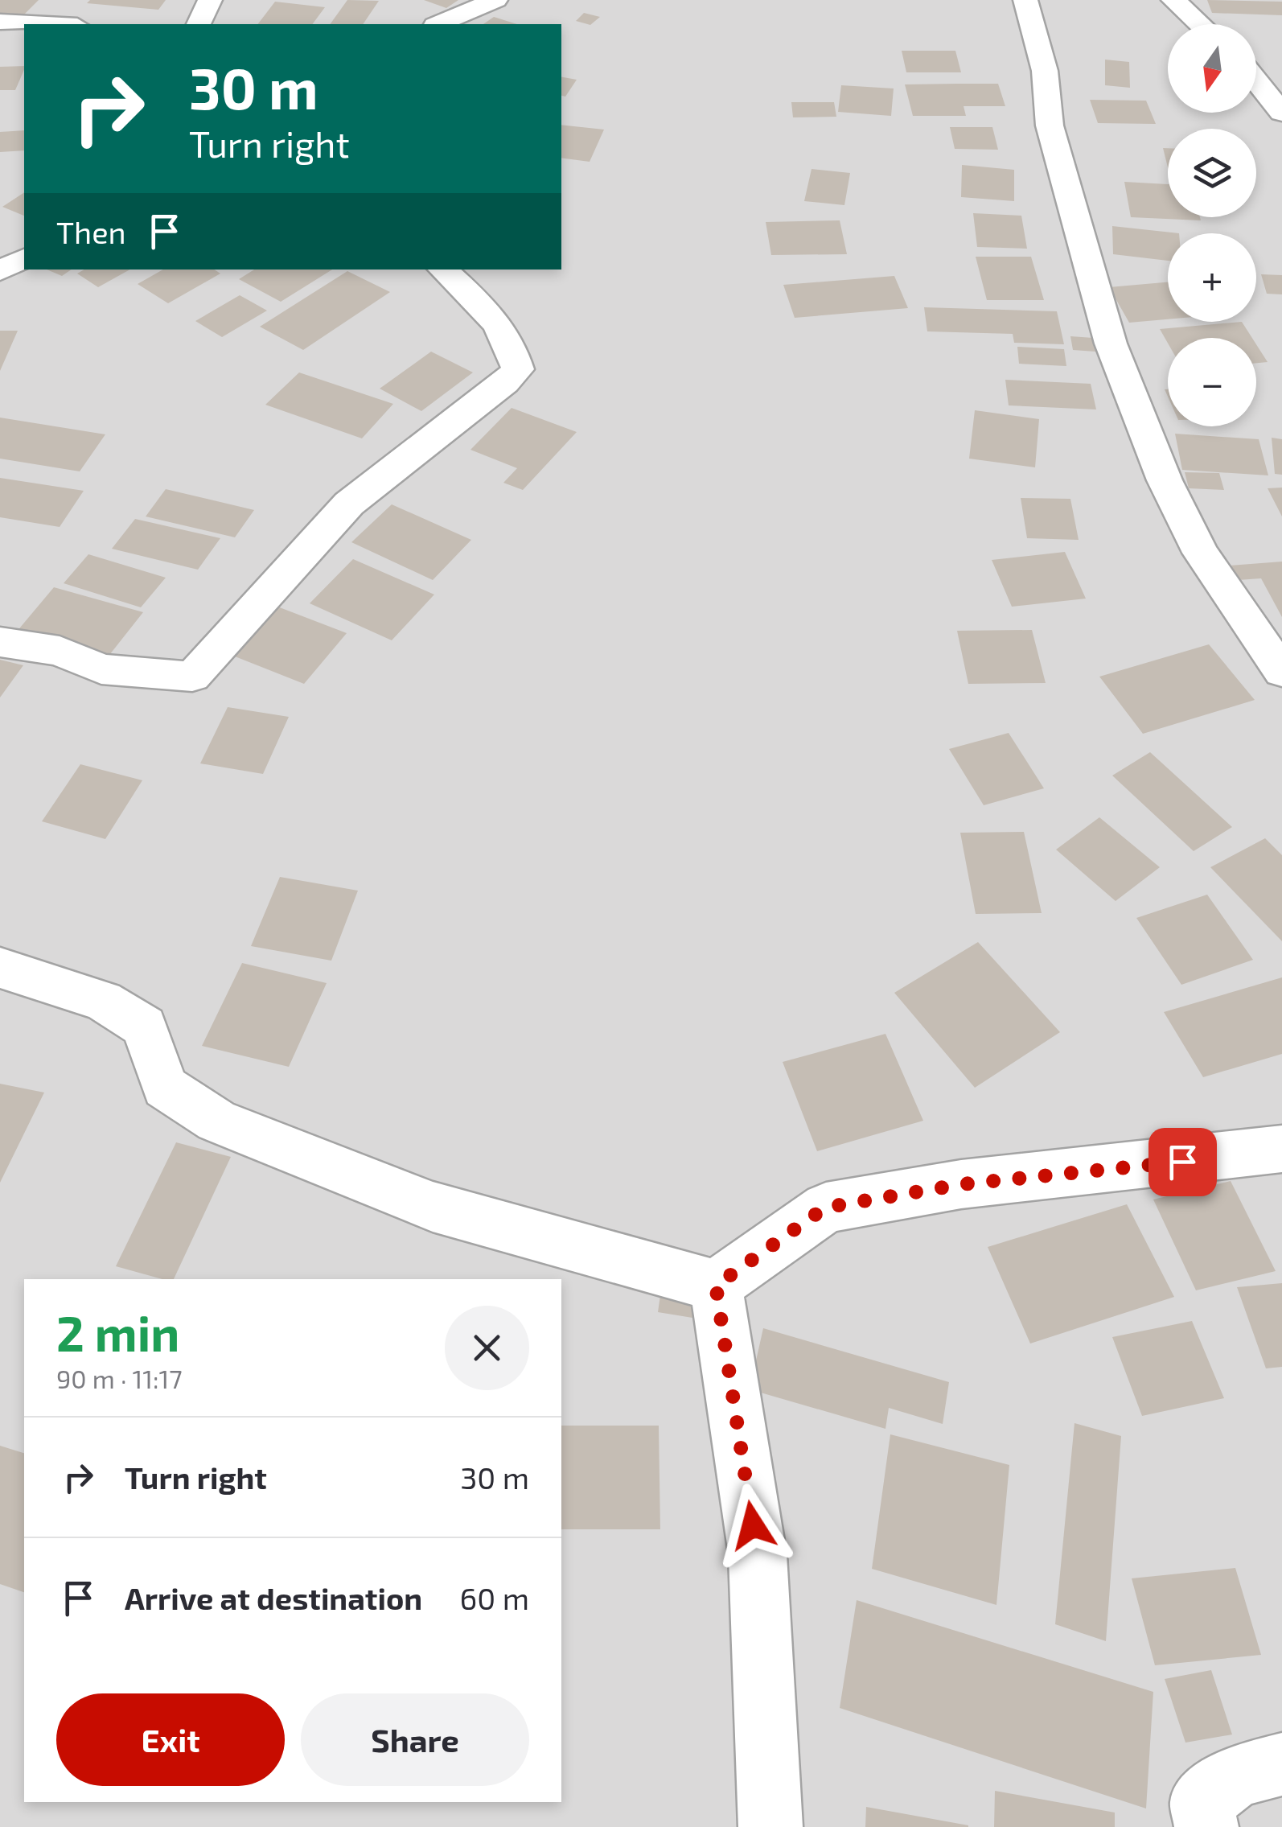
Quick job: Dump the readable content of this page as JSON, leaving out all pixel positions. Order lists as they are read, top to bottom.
{
  "north": "bottom",
  "page": {
    "map_buttons": ["+", "−"],
    "turn": ["30 m", "Turn right"],
    "then": "Then",
    "heading": ["2 min", "90 m · 11:17"],
    "list": [
      {
        "name": "Turn right",
        "value": "30 m"
      },
      {
        "name": "Arrive at destination",
        "value": "60 m"
      }
    ],
    "buttons": ["Exit", "Share"]
  }
}
